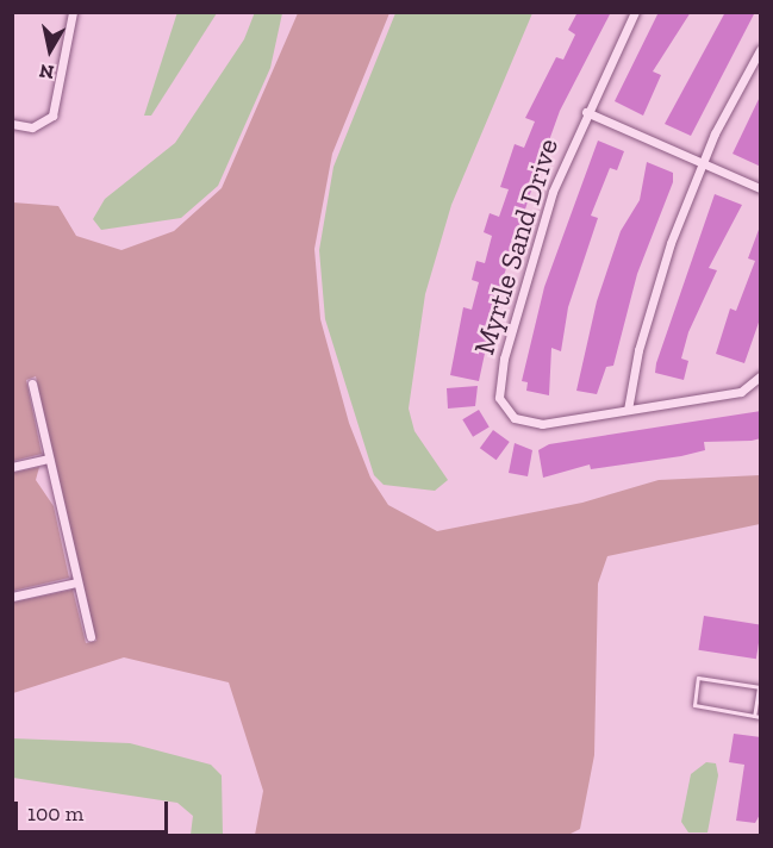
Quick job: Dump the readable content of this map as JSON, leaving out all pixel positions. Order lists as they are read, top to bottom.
{
  "streets": {
    "street": ["Myrtle Sand Drive"]
  },
  "scale_bar": "100 m",
  "north": "bottom"
}
